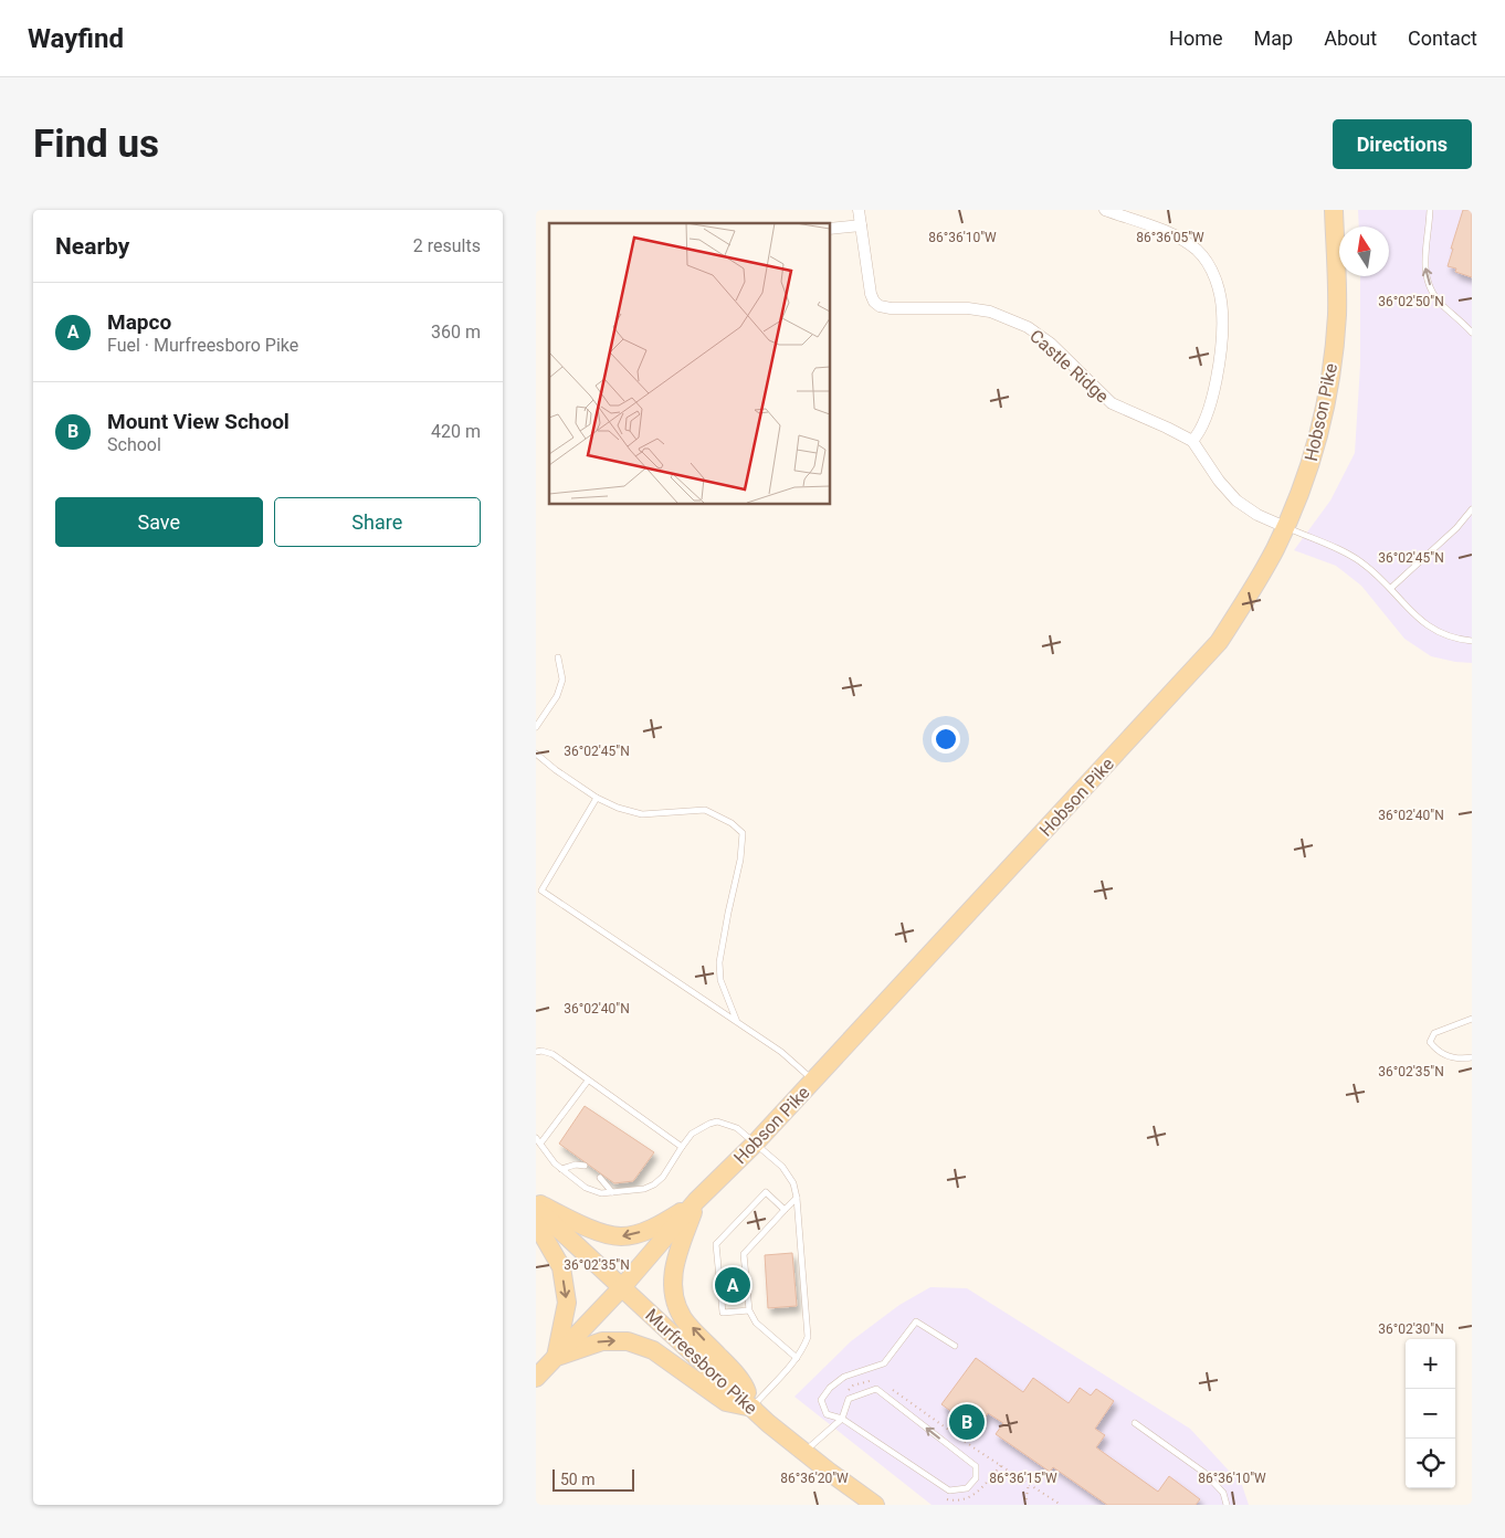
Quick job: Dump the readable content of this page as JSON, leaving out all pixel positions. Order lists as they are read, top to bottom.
{
  "streets": {
    "main road": ["Hobson Pike", "Murfreesboro Pike"],
    "street": ["Castle Ridge"]
  },
  "crossings": [
    ["Castle Ridge", "Hobson Pike"],
    ["Hobson Pike", "Murfreesboro Pike"]
  ],
  "scale_bar": "50 m",
  "north": "top",
  "page": {
    "header": "Wayfind",
    "nav": [
      "Home",
      "Map",
      "About",
      "Contact"
    ],
    "buttons": [
      "Directions",
      ["Save", "Share"]
    ],
    "title": "Find us",
    "heading": ["Nearby", "2 results"],
    "list": [
      {
        "mark": "A",
        "name": "Mapco",
        "note": "Fuel · Murfreesboro Pike",
        "value": "360 m"
      },
      {
        "mark": "B",
        "name": "Mount View School",
        "note": "School",
        "value": "420 m"
      }
    ],
    "pins": ["A", "B"],
    "map_buttons": ["+", "−"],
    "scale": "50 m"
  },
  "coordinates": [
    "86°36'10\"W",
    "86°36'05\"W",
    "36°02'50\"N",
    "36°02'45\"N",
    "36°02'40\"N",
    "36°02'35\"N",
    "36°02'30\"N",
    "86°36'20\"W",
    "86°36'15\"W"
  ]
}
